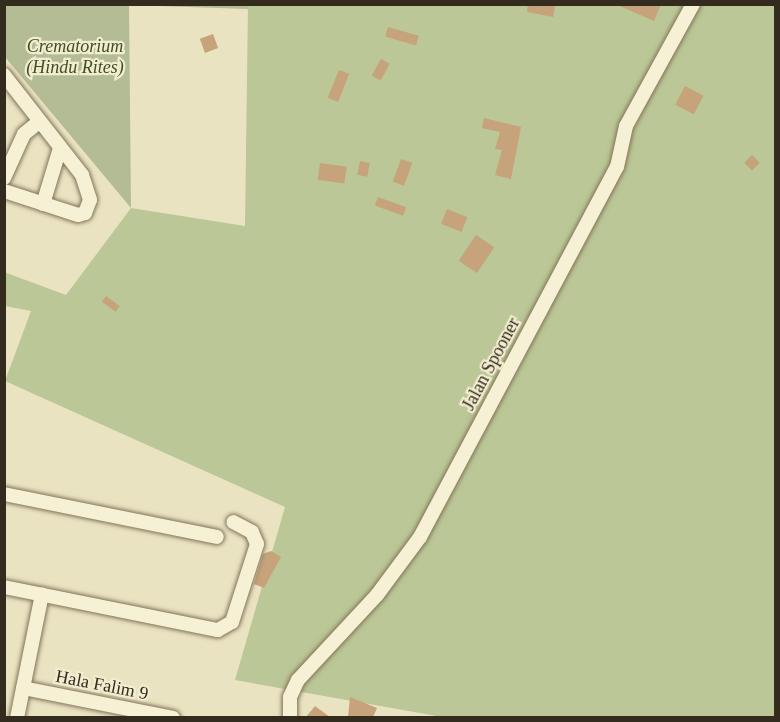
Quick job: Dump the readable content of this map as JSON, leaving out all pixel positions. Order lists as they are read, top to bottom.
{
  "streets": {
    "street": ["Jalan Spooner", "Hala Falim 9"]
  },
  "parks": ["Crematorium (Hindu Rites)"]
}
